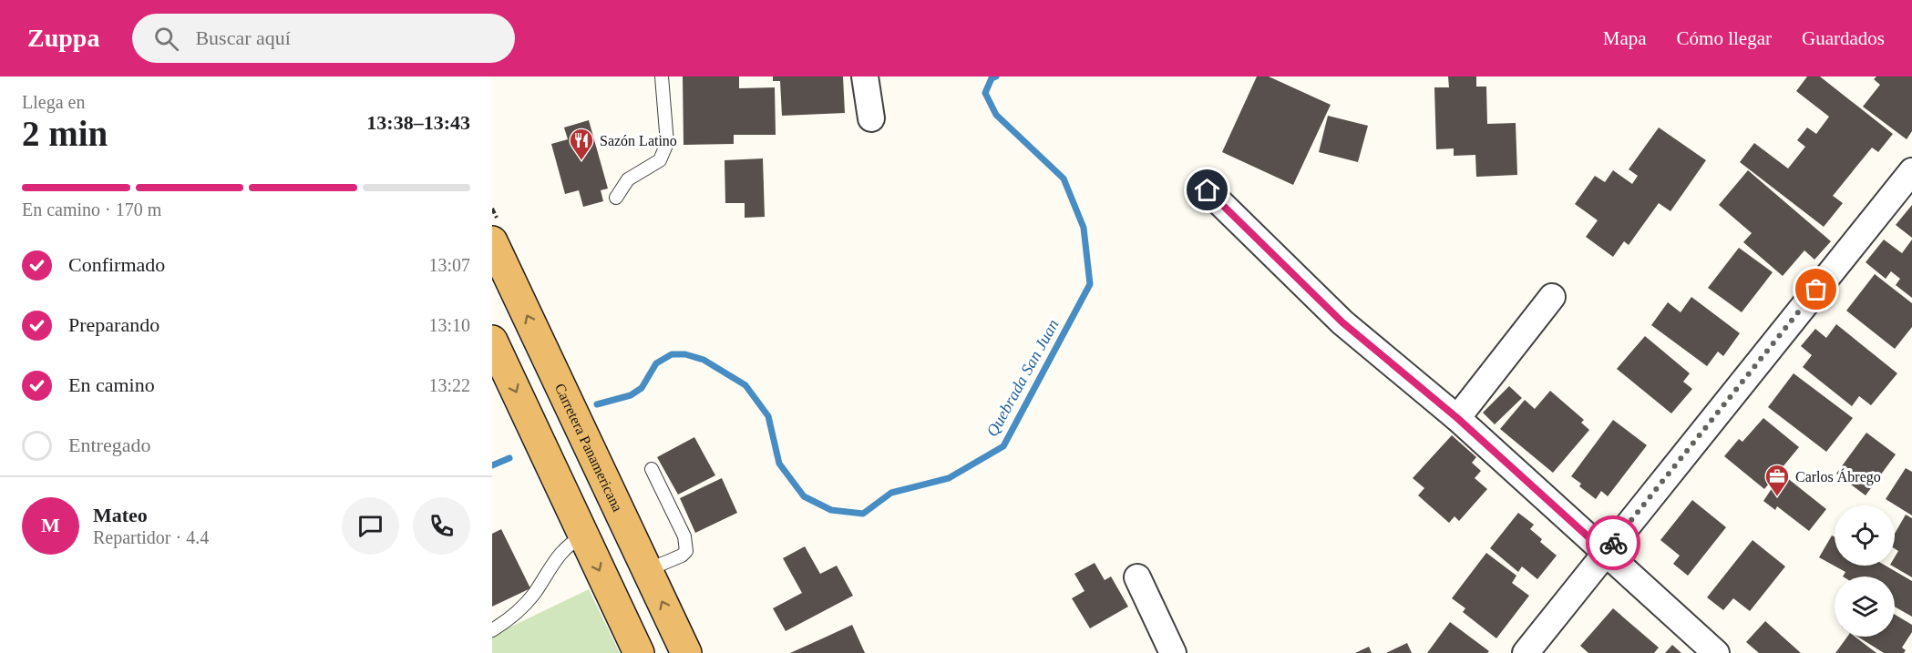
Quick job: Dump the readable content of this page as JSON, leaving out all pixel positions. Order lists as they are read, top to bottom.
{
  "streets": {
    "highway": ["Carretera Panamericana"]
  },
  "water": ["Quebrada San Juan"],
  "places": {
    "restaurant": ["Sazón Latino"],
    "office": ["Carlos Ábrego"]
  },
  "page": {
    "header": "Zuppa",
    "search": "Buscar aquí",
    "nav": ["Mapa", "Cómo llegar", "Guardados"],
    "heading": ["2 min", "Llega en", "13:38–13:43"],
    "panel": ["Mateo", "Repartidor · 4.4"],
    "bar": "En camino · 170 m",
    "list": [
      ["Confirmado", "13:07"],
      ["Preparando", "13:10"],
      ["En camino", "13:22"],
      "Entregado"
    ],
    "round": "M"
  }
}
